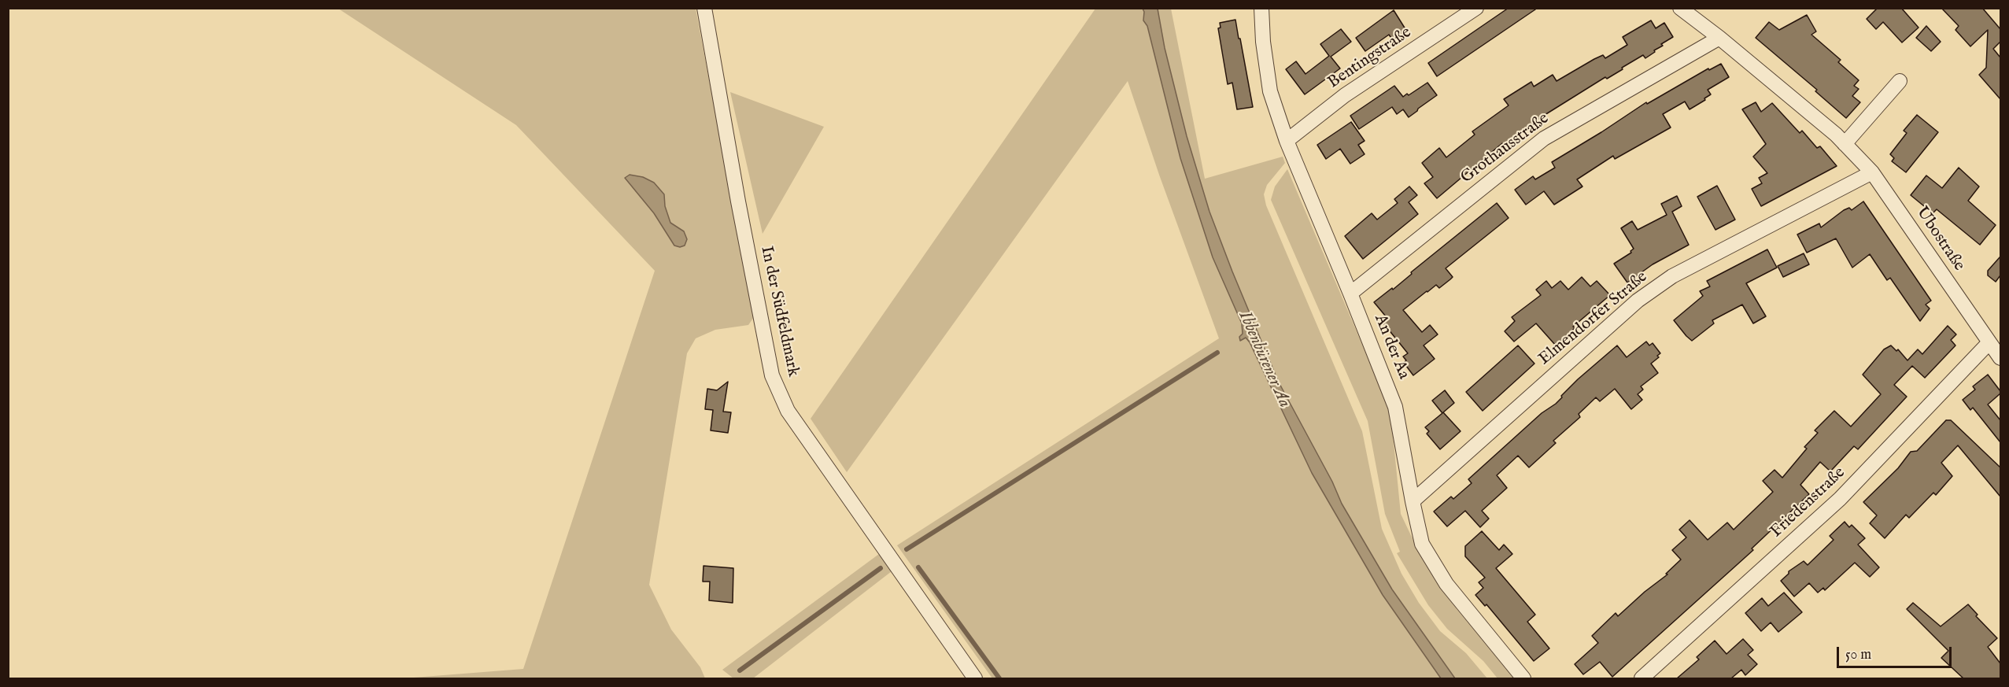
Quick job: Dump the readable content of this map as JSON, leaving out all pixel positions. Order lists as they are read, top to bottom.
{
  "streets": {
    "street": [
      "Bentingstraße",
      "Grothausstraße",
      "Ubostraße",
      "In der Südfeldmark",
      "Elmendorfer Straße",
      "An der Aa",
      "Friedenstraße"
    ]
  },
  "crossings": [
    ["Bentingstraße", "An der Aa"],
    ["Grothausstraße", "Ubostraße"],
    ["Grothausstraße", "An der Aa"],
    ["Ubostraße", "Elmendorfer Straße"],
    ["Ubostraße", "Friedenstraße"],
    ["Elmendorfer Straße", "An der Aa"]
  ],
  "water": ["Ibbenbürener Aa"],
  "scale_bar": "50 m"
}
